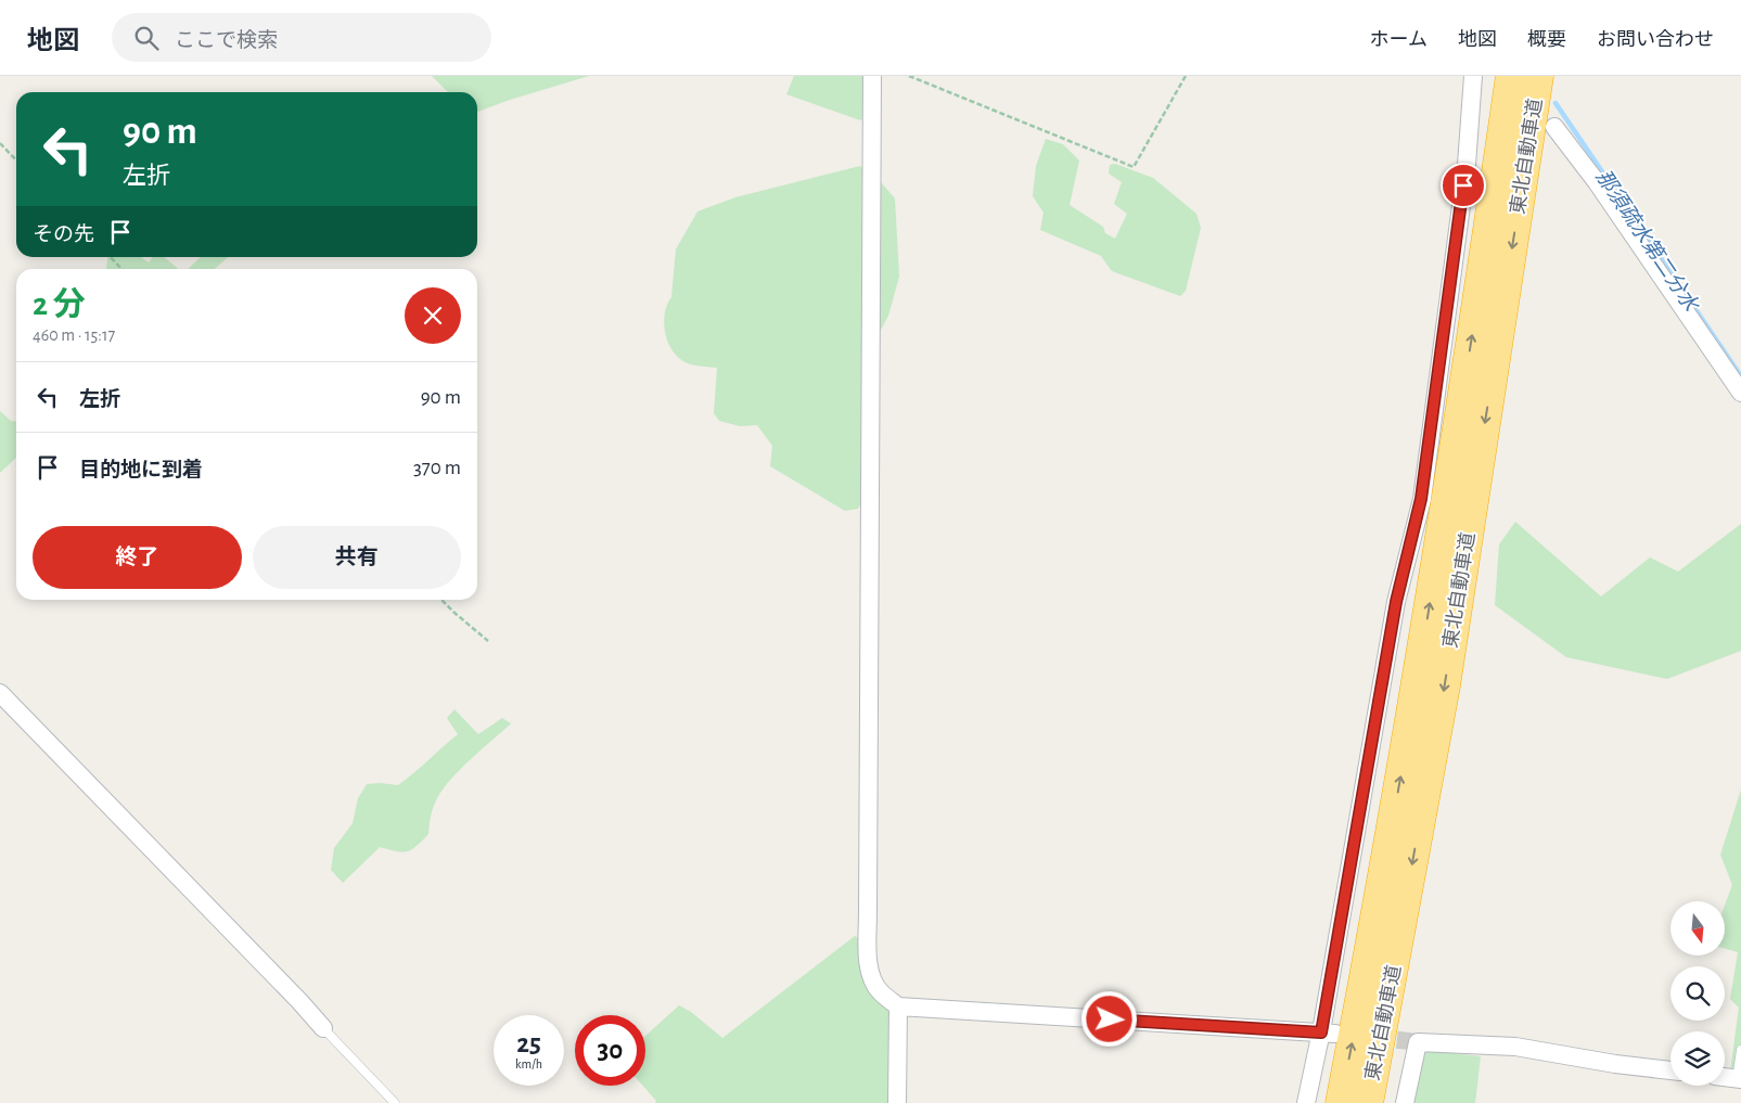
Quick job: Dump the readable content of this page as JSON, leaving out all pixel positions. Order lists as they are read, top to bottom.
{
  "streets": {
    "highway": ["東北自動車道"]
  },
  "water": ["那須疏水第二分水"],
  "north": "bottom",
  "page": {
    "header": "地図",
    "search": "ここで検索",
    "nav": [
      "ホーム",
      "地図",
      "概要",
      "お問い合わせ"
    ],
    "turn": ["90 m", "左折"],
    "then": "その先",
    "heading": ["2 分", "460 m · 15:17"],
    "list": [
      {
        "name": "左折",
        "value": "90 m"
      },
      {
        "name": "目的地に到着",
        "value": "370 m"
      }
    ],
    "buttons": ["終了", "共有"],
    "speed": "25 km/h",
    "limit": "30"
  }
}
